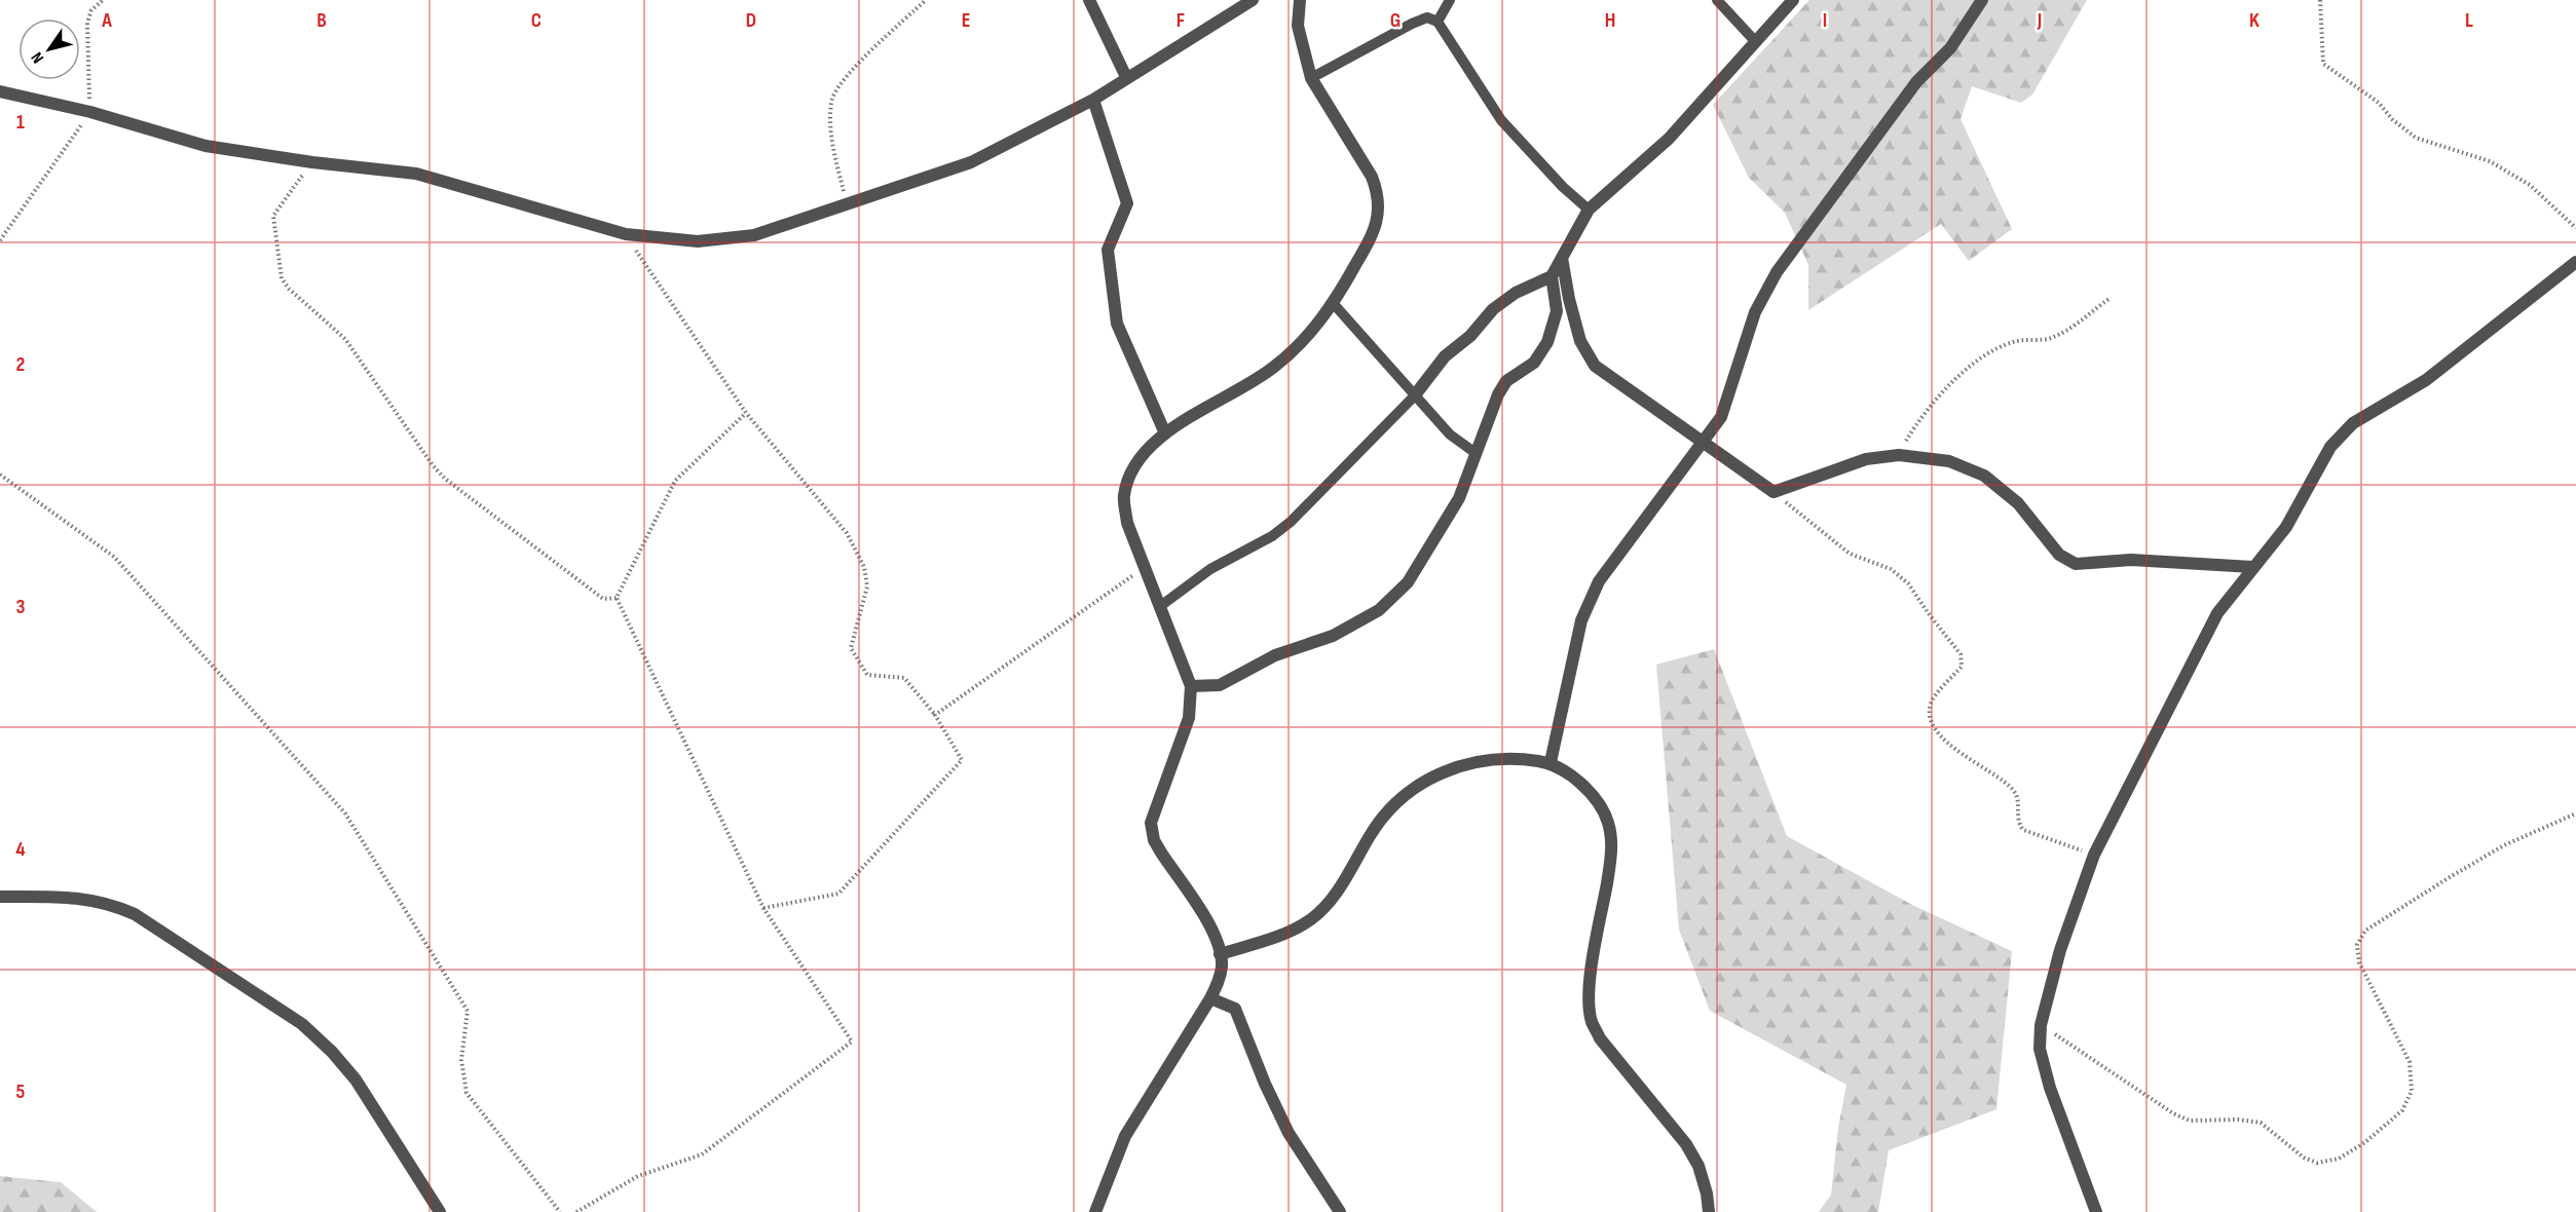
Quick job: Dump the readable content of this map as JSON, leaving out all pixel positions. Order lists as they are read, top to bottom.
{
  "north": "bottom left",
  "grid": {
    "columns": [
      "A",
      "B",
      "C",
      "D",
      "E",
      "F",
      "G",
      "H",
      "I",
      "J",
      "K",
      "L"
    ],
    "rows": [
      "1",
      "2",
      "3",
      "4",
      "5"
    ]
  }
}
